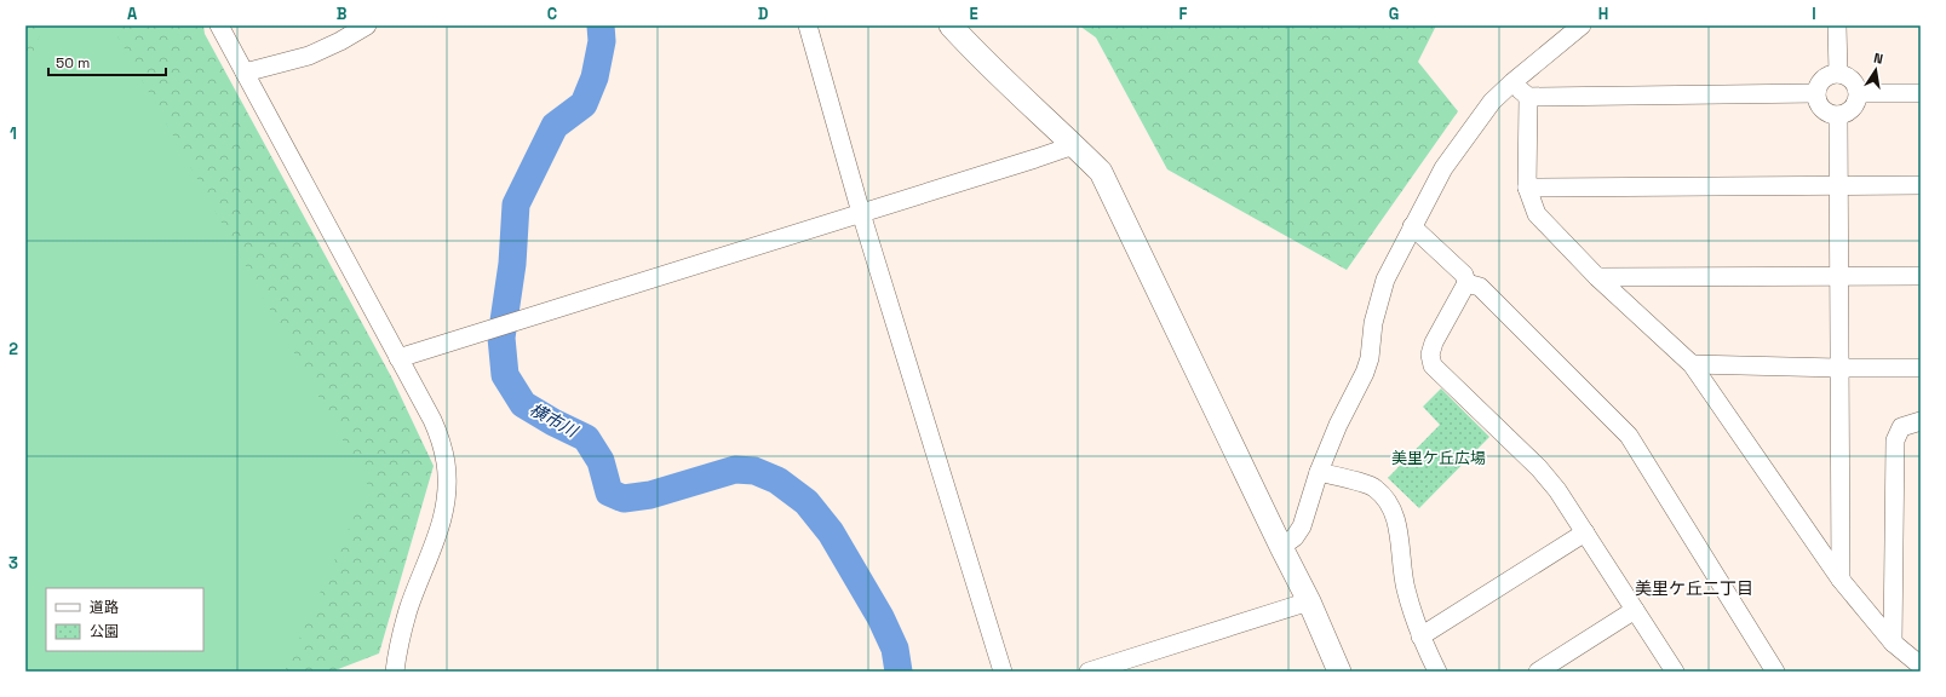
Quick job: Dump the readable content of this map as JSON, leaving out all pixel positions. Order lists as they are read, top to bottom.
{
  "districts": ["美里ケ丘二丁目"],
  "water": ["横市川"],
  "parks": ["美里ケ丘広場"],
  "legend": ["道路", "公園"],
  "scale_bar": "50 m",
  "north": "top",
  "grid": {
    "columns": [
      "A",
      "B",
      "C",
      "D",
      "E",
      "F",
      "G",
      "H",
      "I"
    ],
    "rows": ["1", "2", "3"]
  }
}
